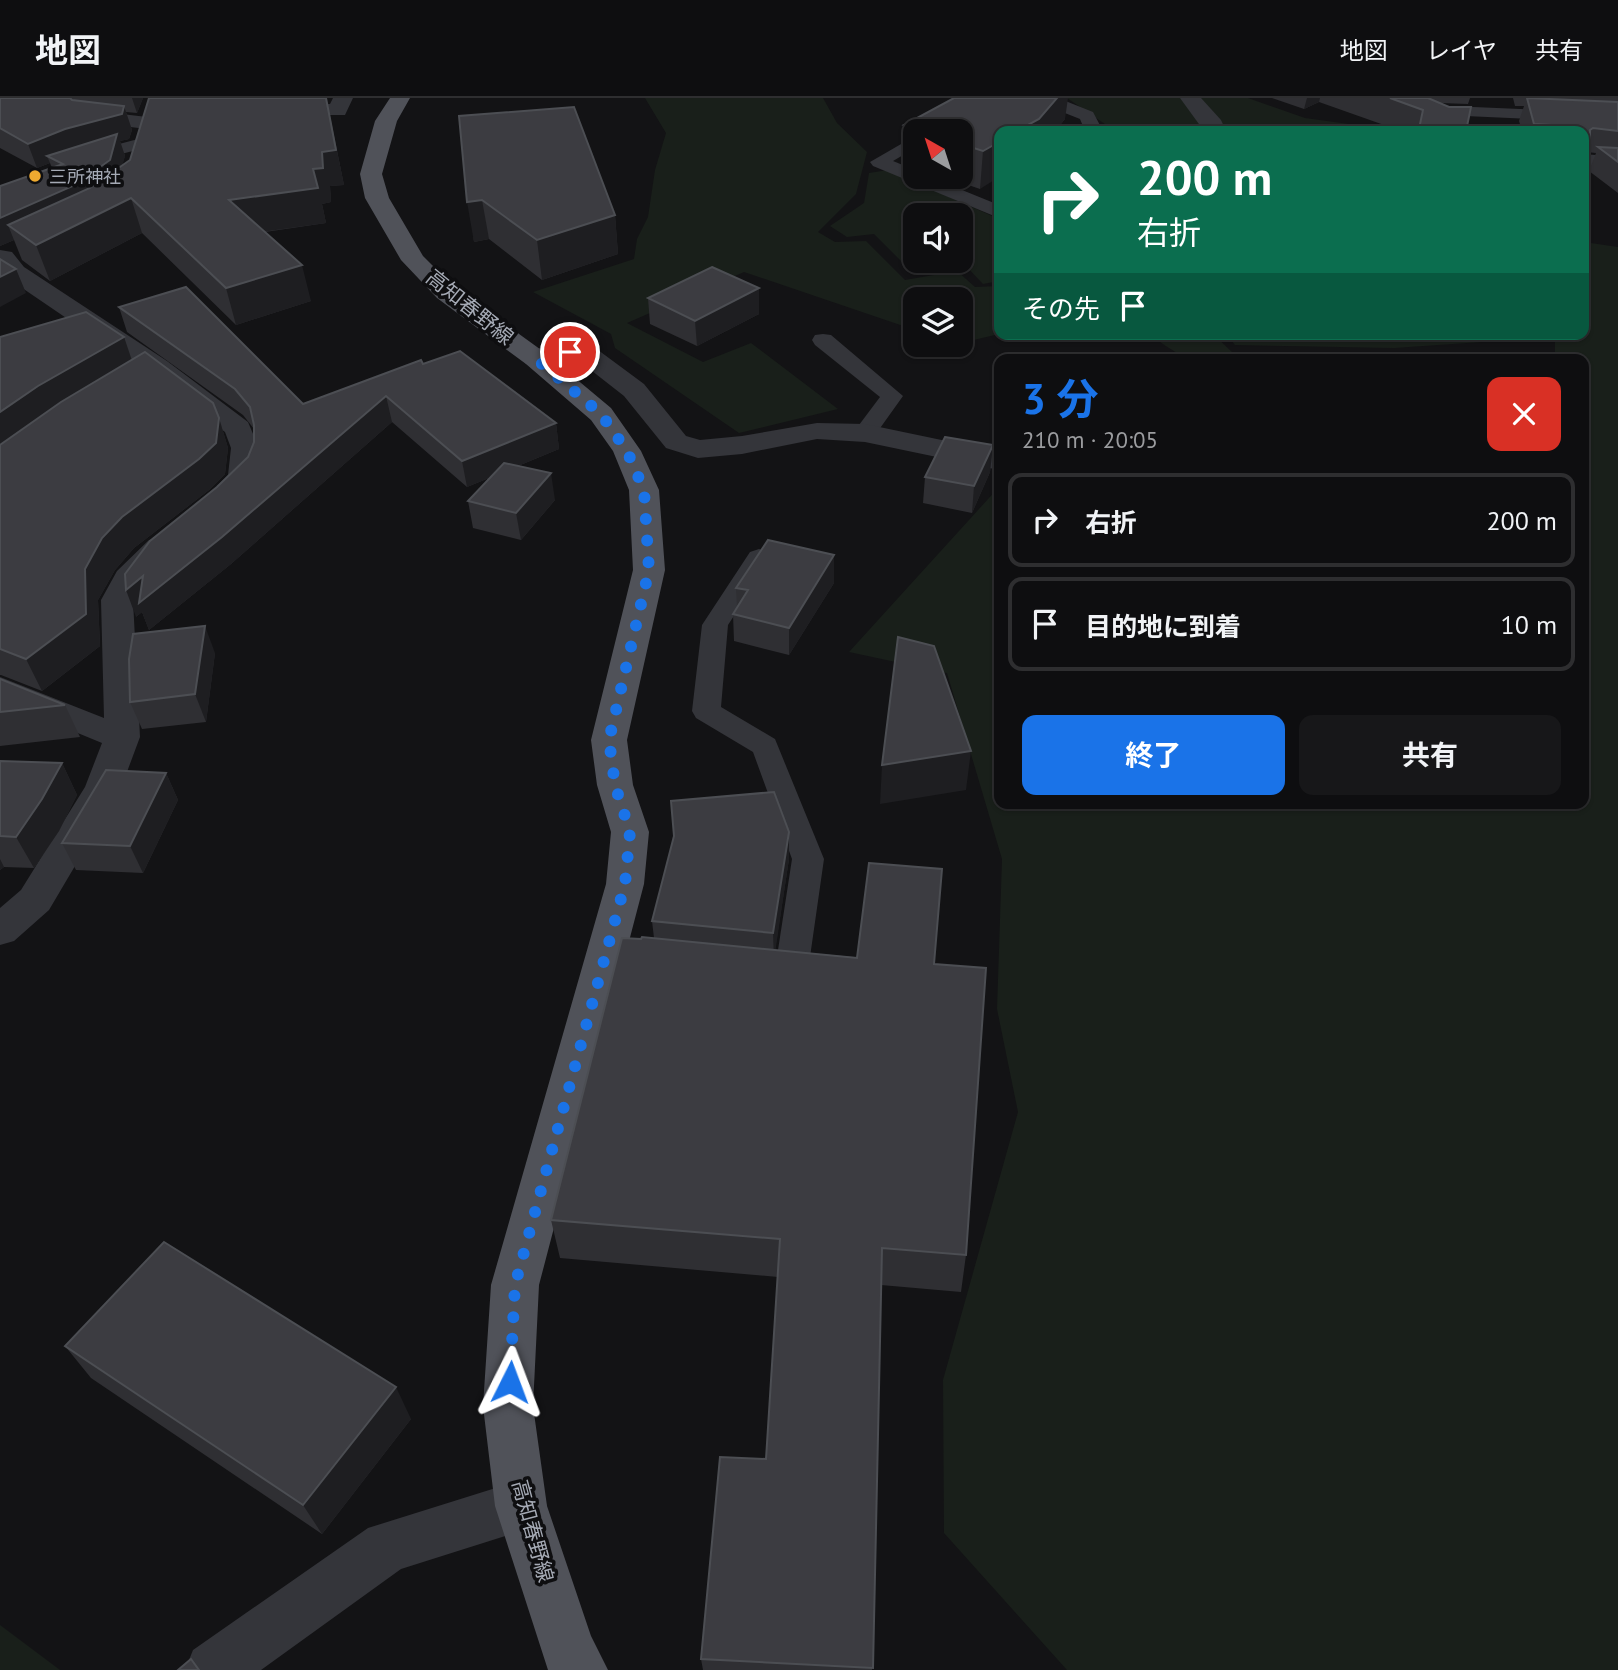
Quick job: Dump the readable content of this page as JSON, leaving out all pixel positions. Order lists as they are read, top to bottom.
{
  "streets": {
    "main road": ["高知春野線"]
  },
  "places": ["三所神社"],
  "north": "top left",
  "page": {
    "header": "地図",
    "nav": ["地図", "レイヤ", "共有"],
    "turn": ["200 m", "右折"],
    "then": "その先",
    "heading": ["3 分", "210 m · 20:05"],
    "list": [
      {
        "name": "右折",
        "value": "200 m"
      },
      {
        "name": "目的地に到着",
        "value": "10 m"
      }
    ],
    "buttons": ["終了", "共有"]
  }
}
